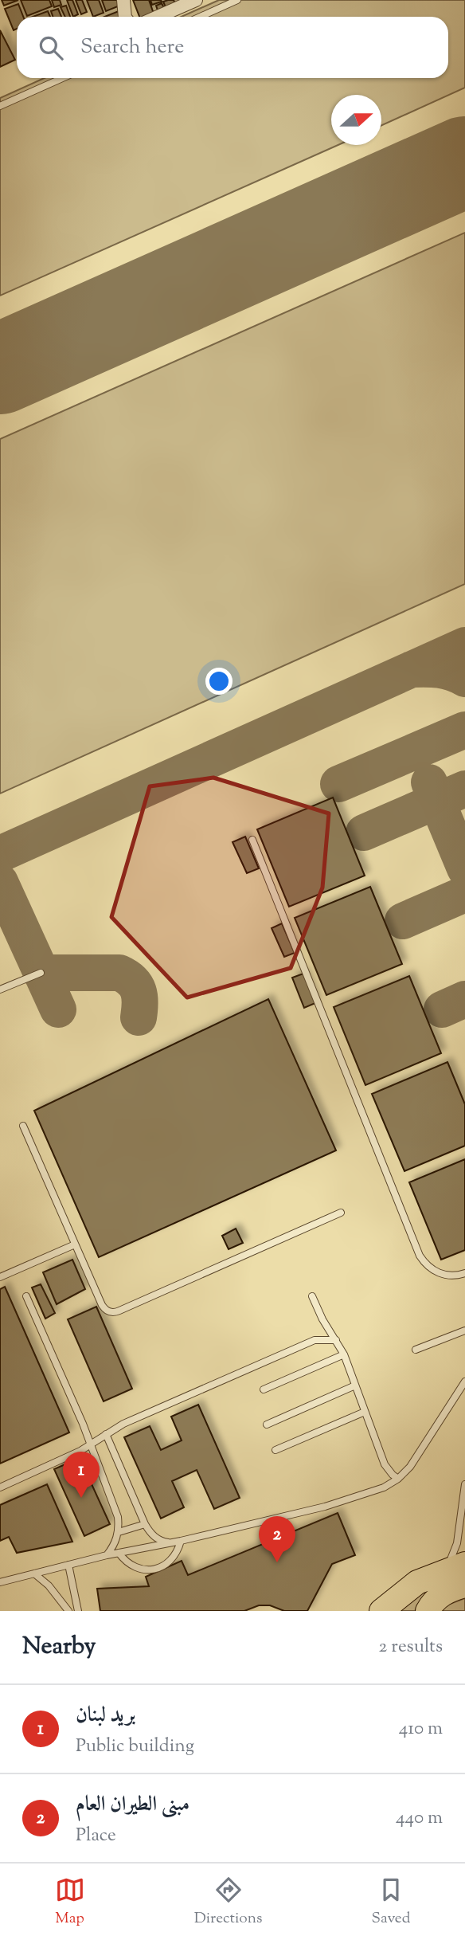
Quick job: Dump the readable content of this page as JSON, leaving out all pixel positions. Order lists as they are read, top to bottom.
{
  "north": "right",
  "page": {
    "search": "Search here",
    "pins": ["1", "2"],
    "heading": ["Nearby", "2 results"],
    "list": [
      {
        "mark": "1",
        "name": "بريد لبنان",
        "note": "Public building",
        "value": "410 m"
      },
      {
        "mark": "2",
        "name": "مبنى الطيران العام",
        "note": "Place",
        "value": "440 m"
      }
    ],
    "nav": ["Map", "Directions", "Saved"]
  }
}
